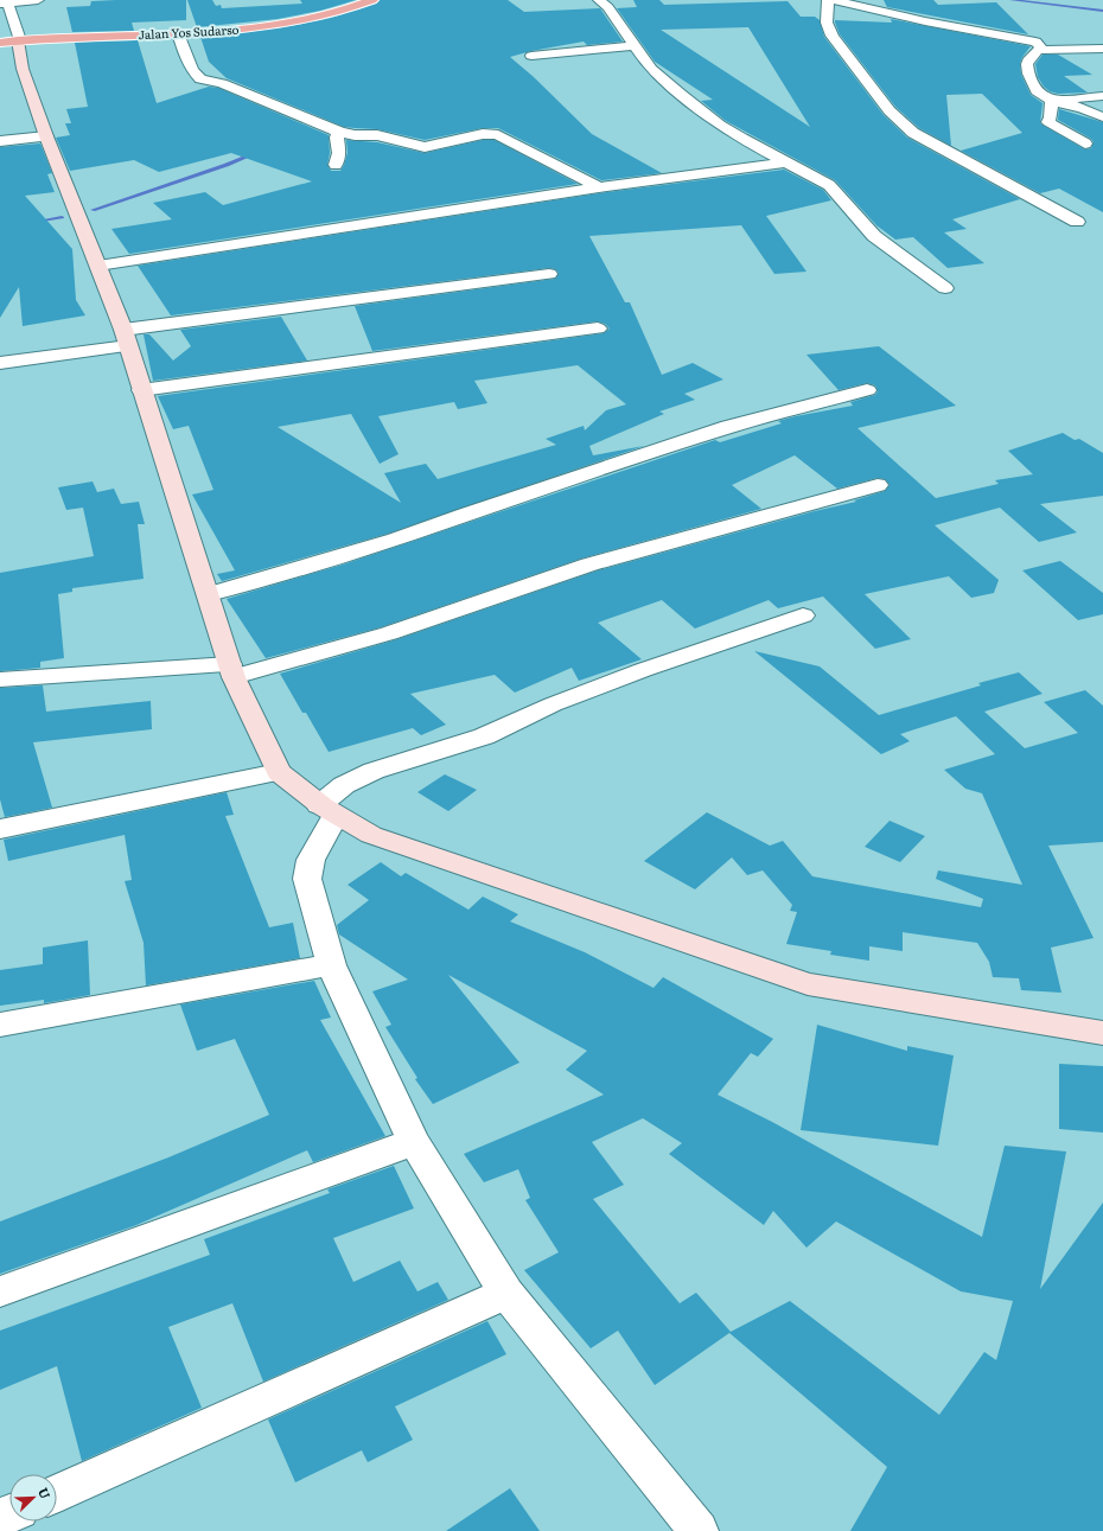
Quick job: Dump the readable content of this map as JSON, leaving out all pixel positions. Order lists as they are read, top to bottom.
{
  "streets": {
    "highway": ["Jalan Yos Sudarso"]
  },
  "north": "top right"
}
